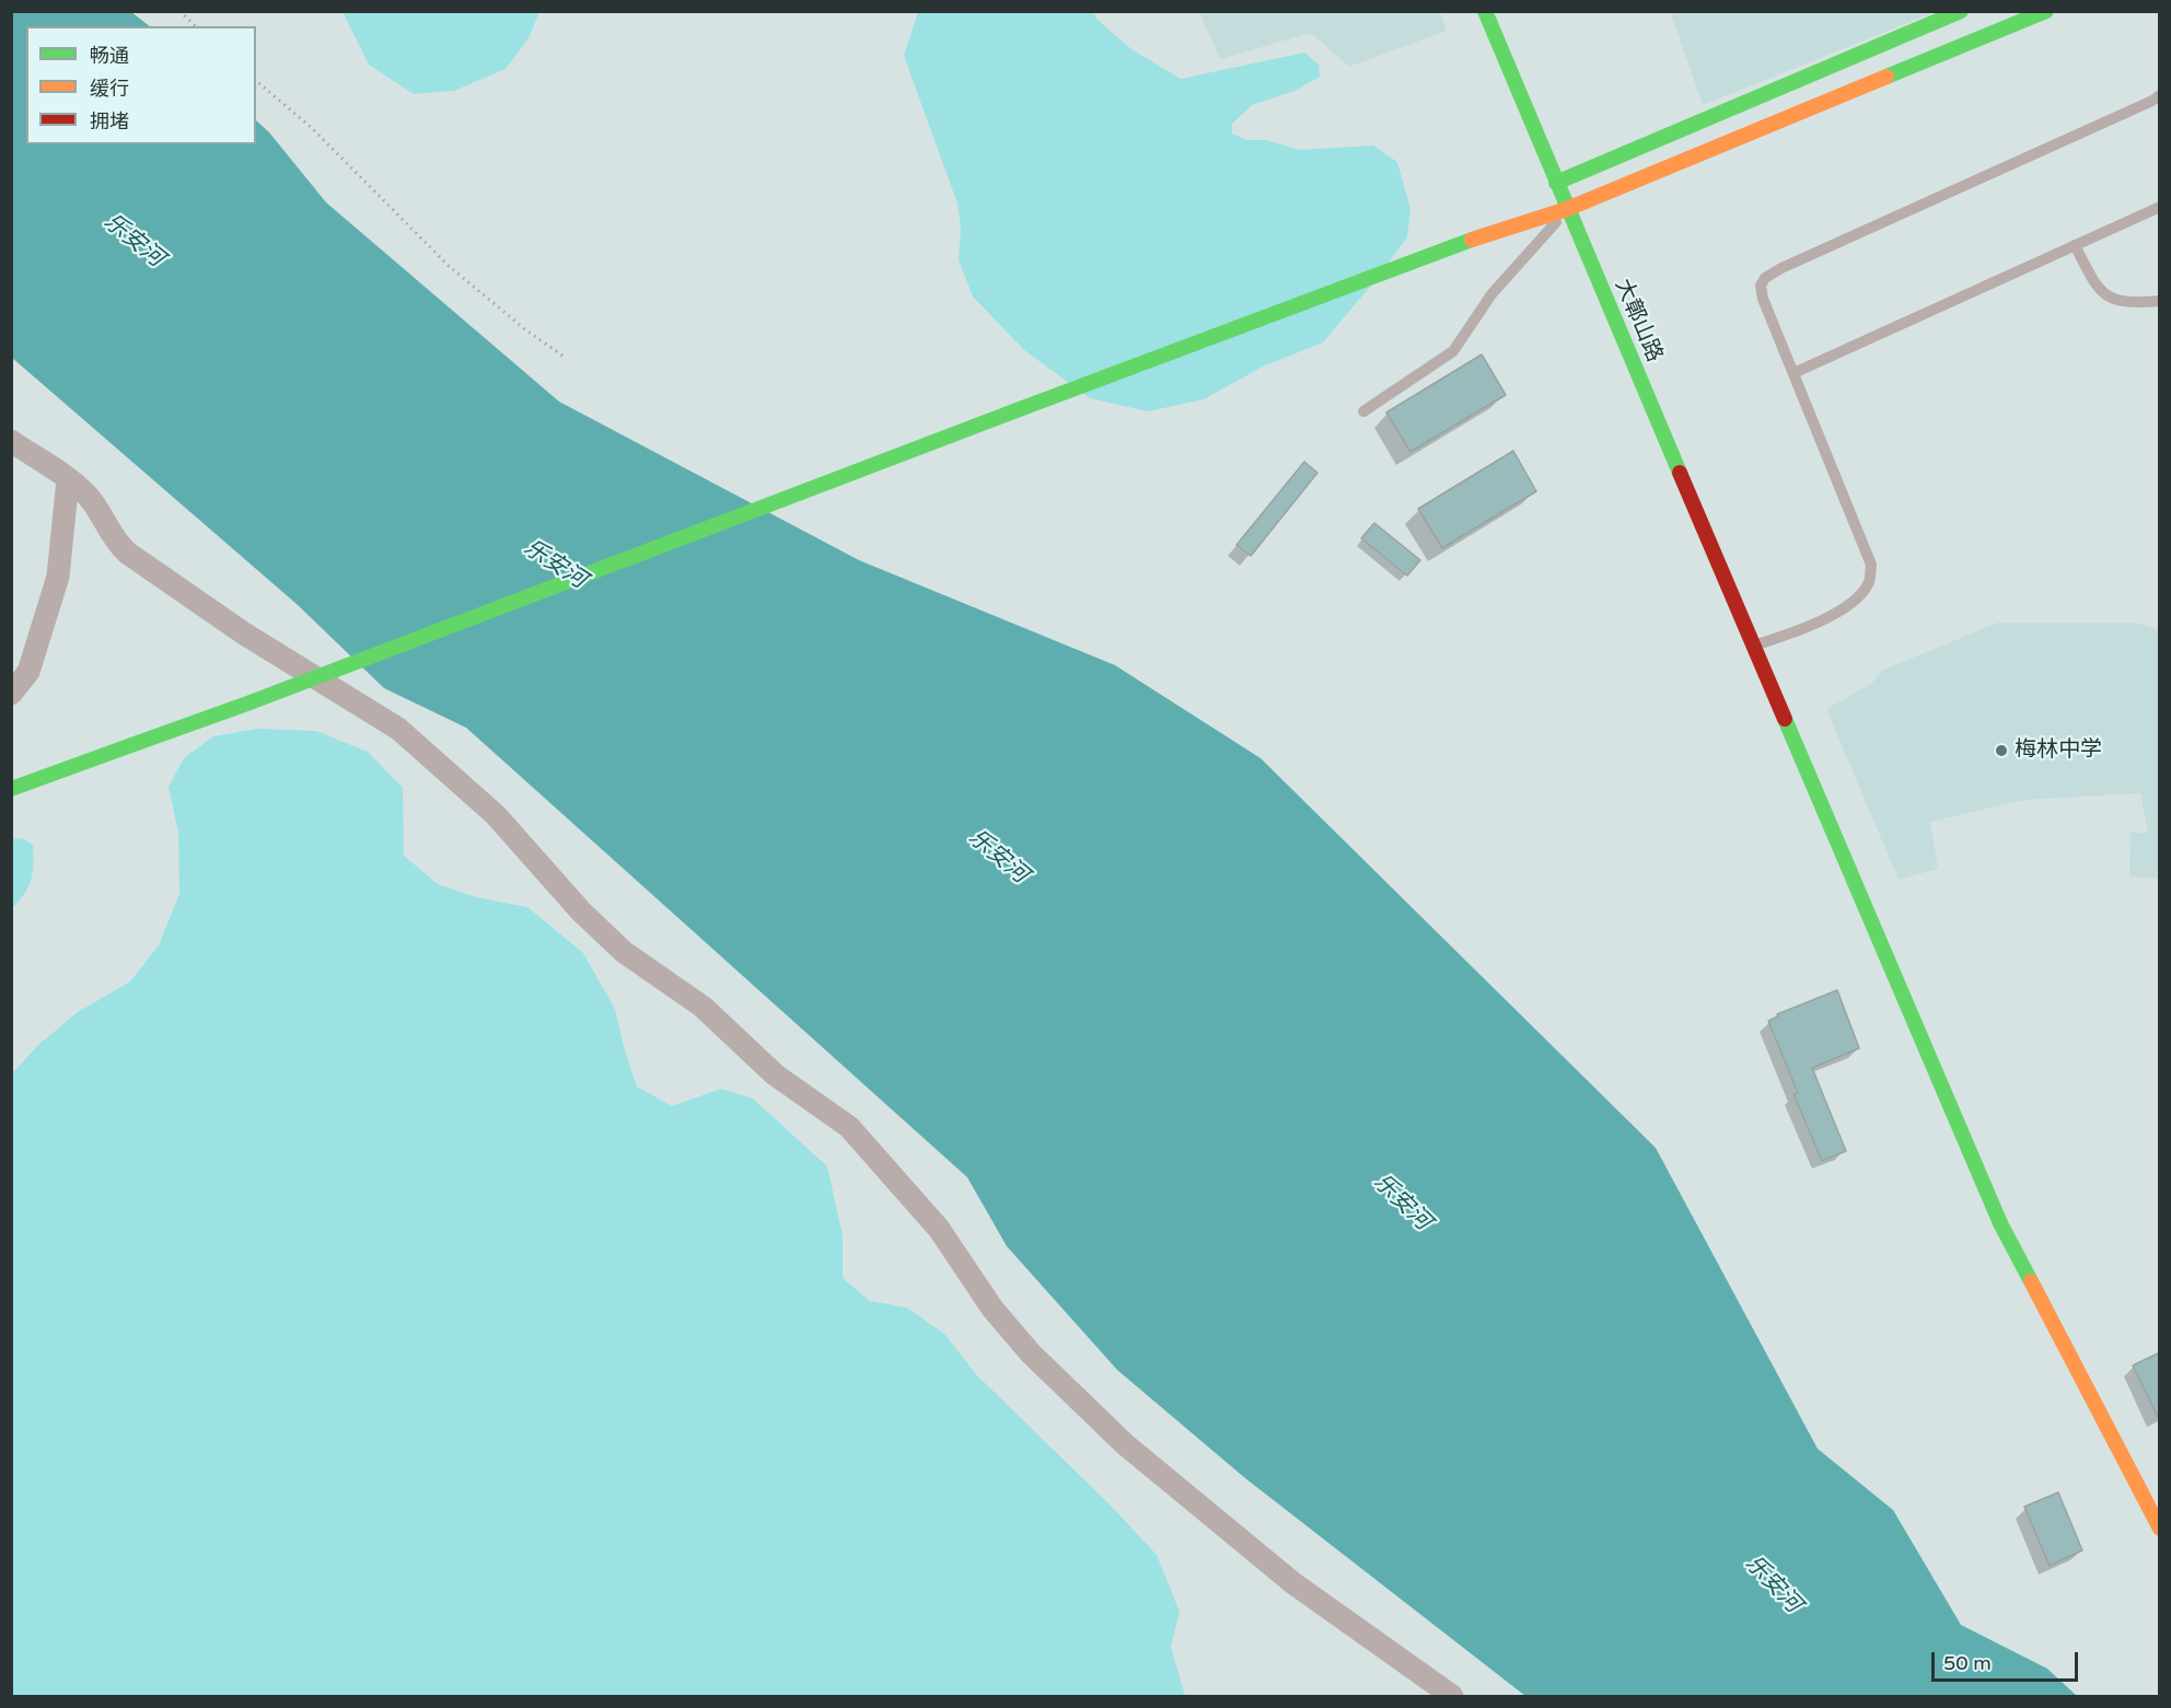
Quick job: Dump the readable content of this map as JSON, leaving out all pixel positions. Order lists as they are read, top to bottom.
{
  "streets": {
    "main road": ["大鄣山路"]
  },
  "water": ["乐安河"],
  "places": ["梅林中学"],
  "legend": ["畅通", "缓行", "拥堵"],
  "scale_bar": "50 m"
}
